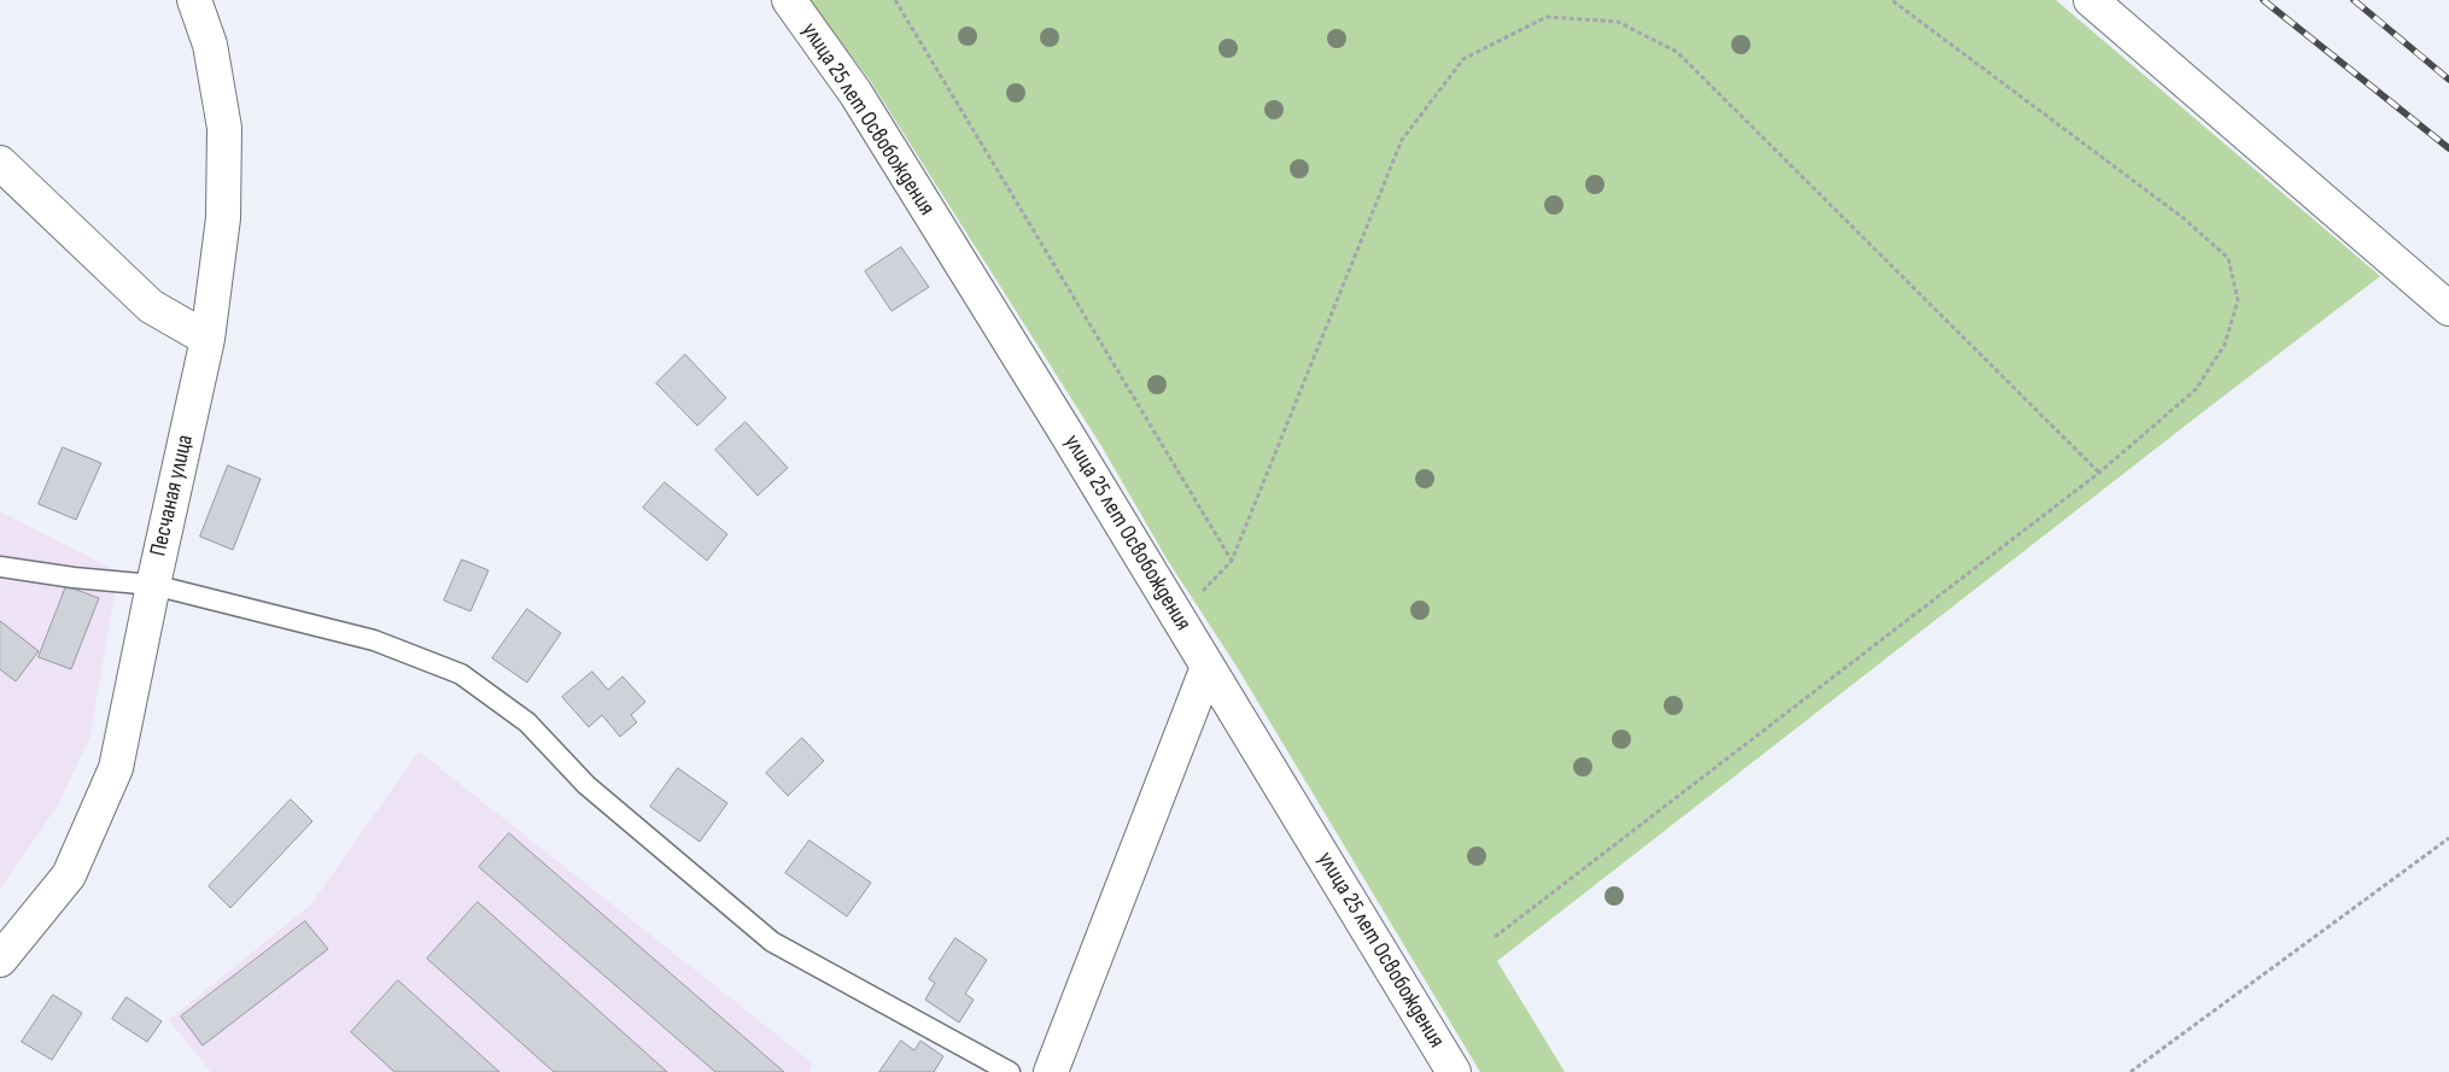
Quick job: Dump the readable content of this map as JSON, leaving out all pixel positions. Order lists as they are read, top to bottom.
{
  "streets": {
    "street": ["улица 25 лет Освобождения", "Песчаная улица"]
  }
}
